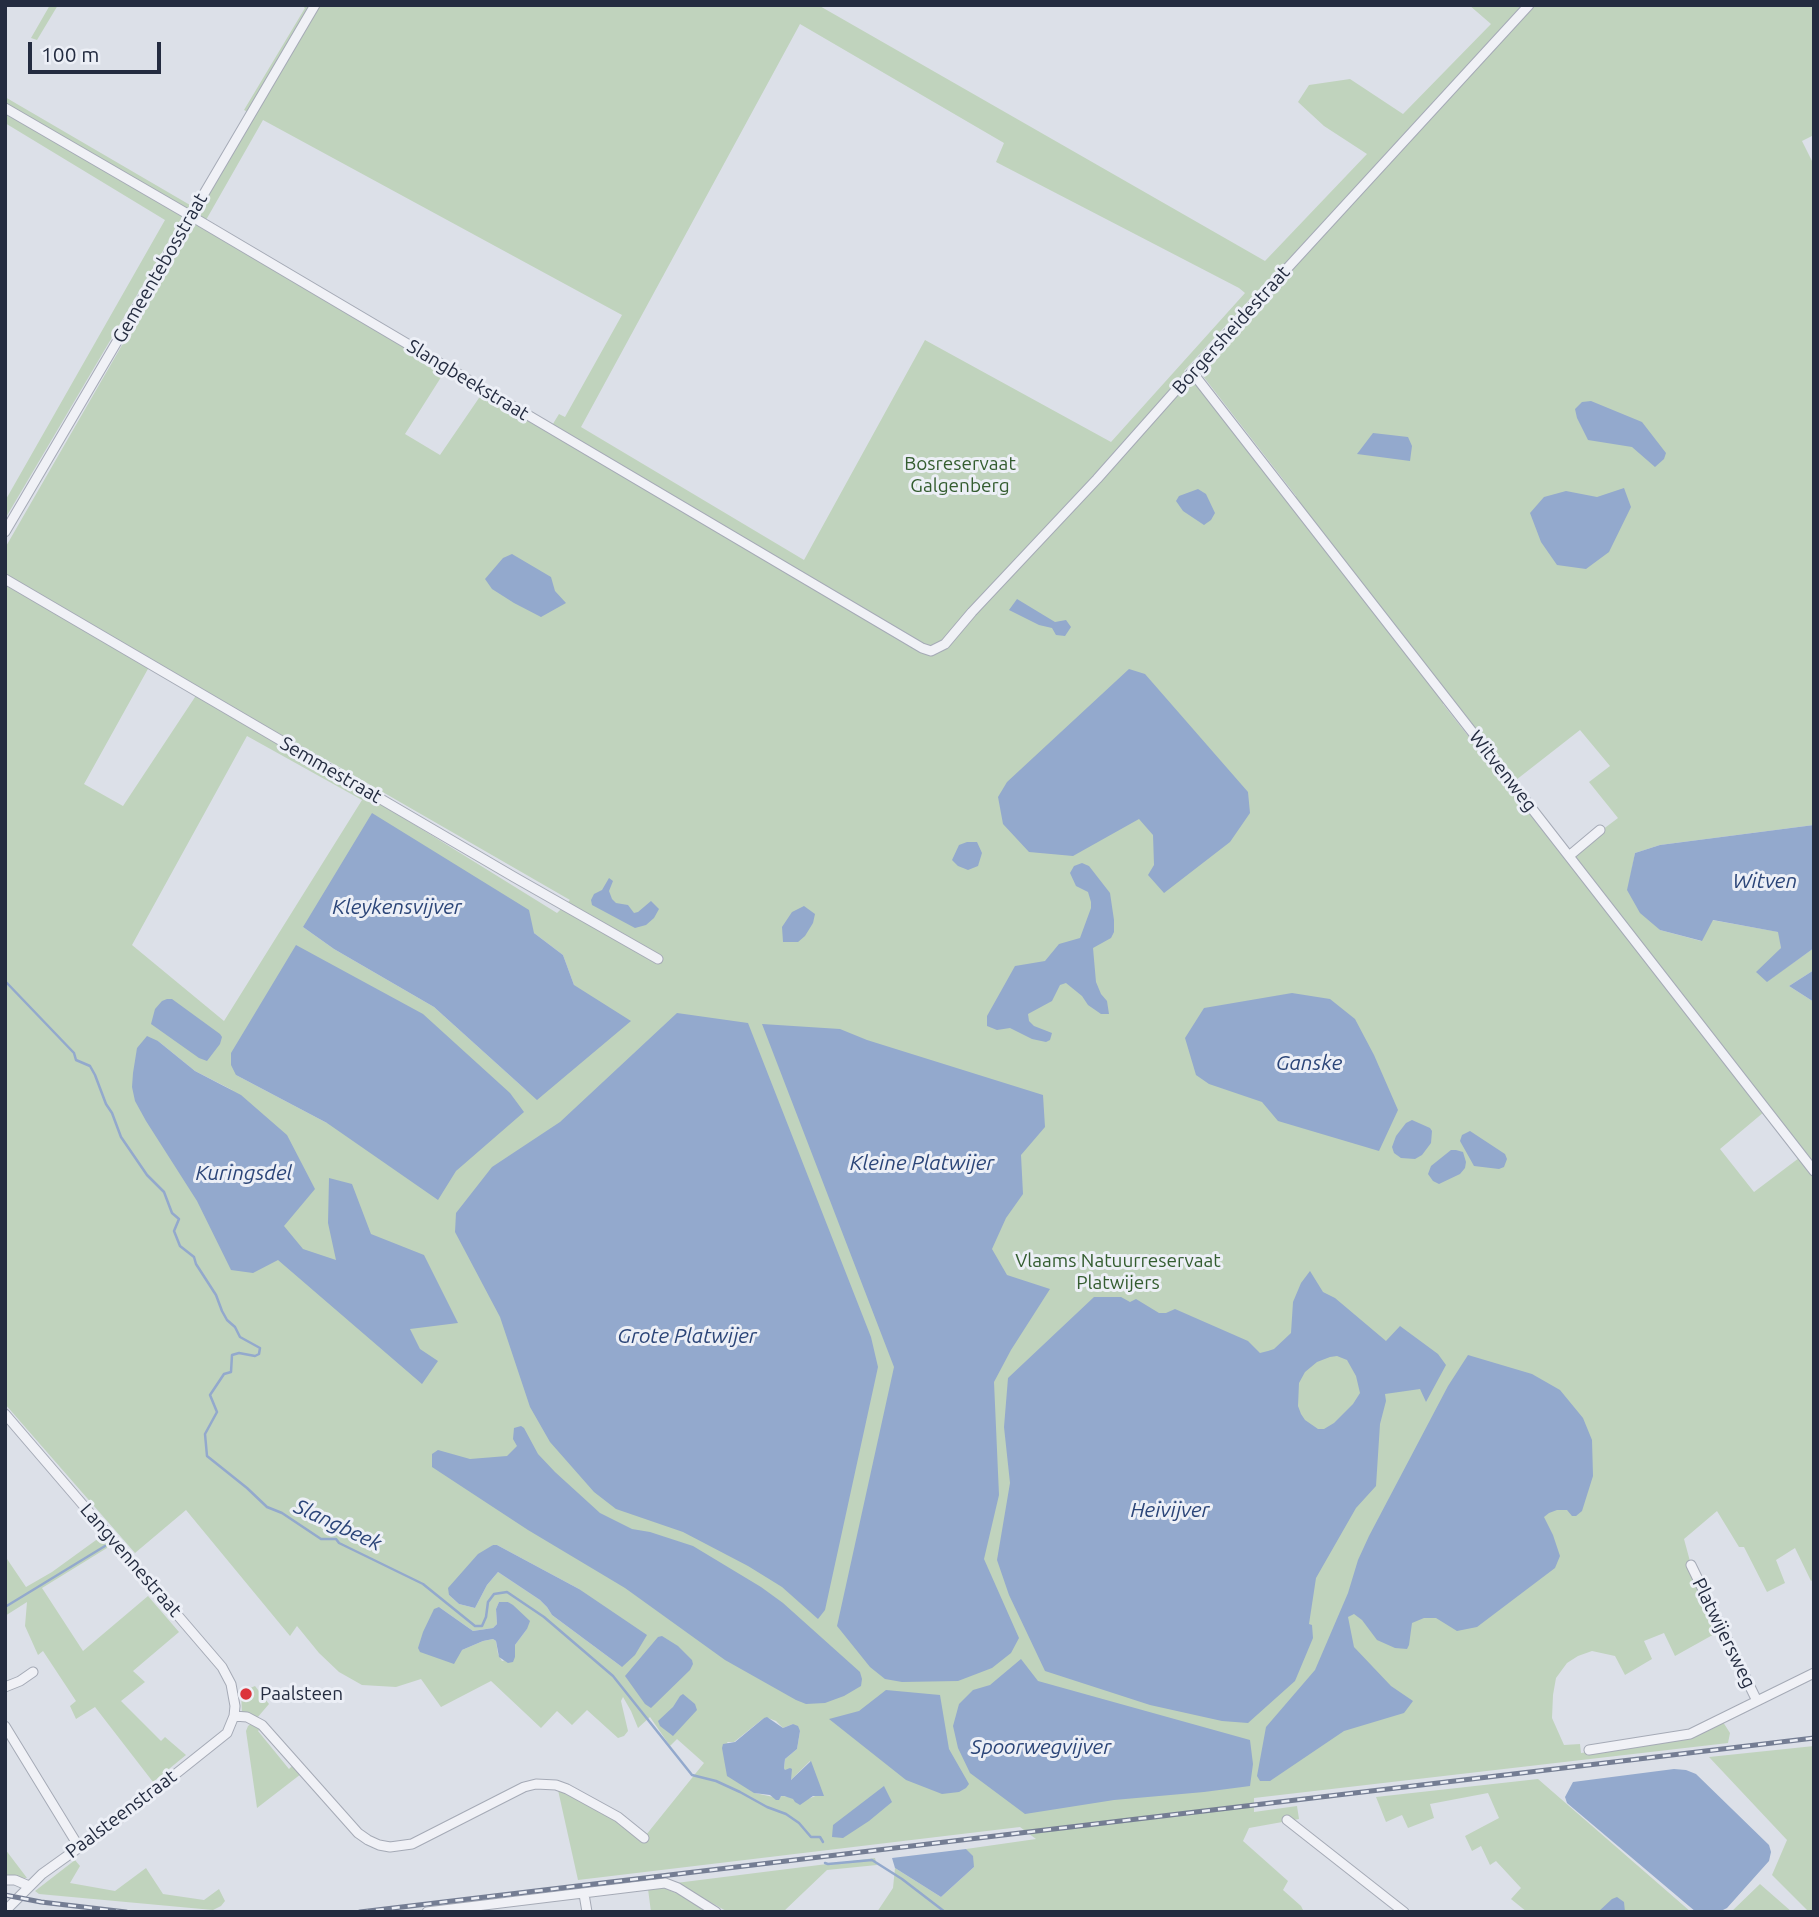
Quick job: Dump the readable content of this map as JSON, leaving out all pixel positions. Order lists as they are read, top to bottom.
{
  "streets": {
    "street": [
      "Gemeentebosstraat",
      "Borgersheidestraat",
      "Slangbeekstraat",
      "Semmestraat",
      "Witvenweg",
      "Langvennestraat",
      "Platwijersweg",
      "Paalsteenstraat"
    ]
  },
  "crossings": [
    ["Gemeentebosstraat", "Slangbeekstraat"],
    ["Borgersheidestraat", "Slangbeekstraat"],
    ["Borgersheidestraat", "Witvenweg"],
    ["Langvennestraat", "Paalsteenstraat"]
  ],
  "water": [
    "Witven",
    "Kleykensvijver",
    "Ganske",
    "Kleine Platwijer",
    "Kuringsdel",
    "Grote Platwijer",
    "Heivijver",
    "Slangbeek",
    "Spoorwegvijver"
  ],
  "parks": ["Bosreservaat Galgenberg", "Vlaams Natuurreservaat Platwijers"],
  "places": ["Paalsteen"],
  "scale_bar": "100 m"
}
